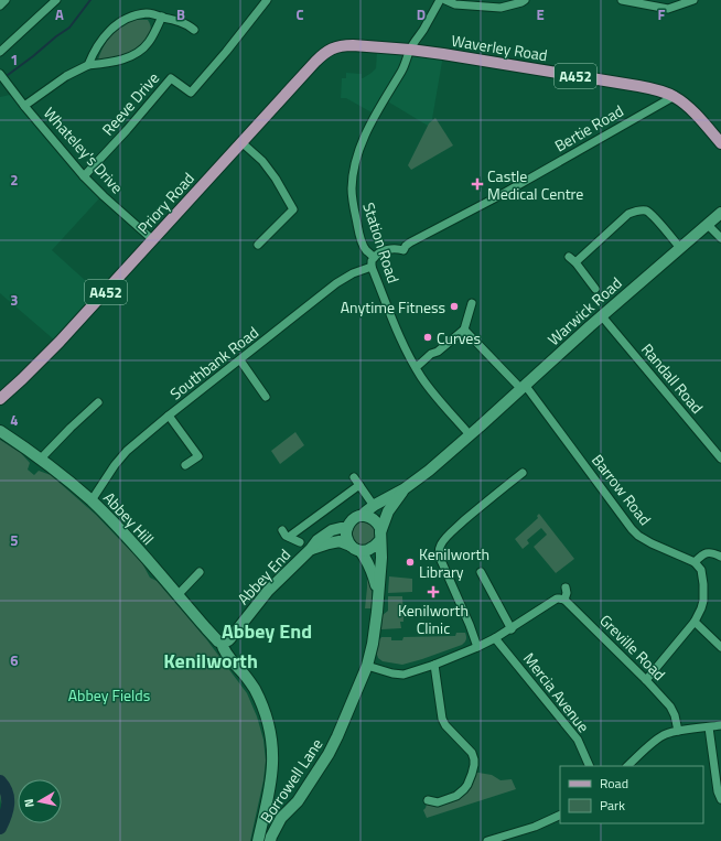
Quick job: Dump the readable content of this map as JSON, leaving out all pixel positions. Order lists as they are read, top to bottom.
{
  "streets": {
    "main road": [
      "Waverley Road",
      "A452",
      "Priory Road",
      "Warwick Road",
      "Abbey Hill",
      "Abbey End",
      "Borrowell Lane"
    ],
    "street": [
      "Reeve Drive",
      "Bertie Road",
      "Whateley's Drive",
      "Station Road",
      "Southbank Road",
      "Randall Road",
      "Barrow Road",
      "Greville Road",
      "Mercia Avenue"
    ]
  },
  "crossings": [
    ["Waverley Road", "Bertie Road"],
    ["Waverley Road", "Priory Road"],
    ["Waverley Road", "Station Road"],
    ["Reeve Drive", "Whateley's Drive"],
    ["Bertie Road", "Station Road"],
    ["Whateley's Drive", "Priory Road"],
    ["Priory Road", "Station Road"],
    ["Station Road", "Warwick Road"],
    ["Station Road", "Southbank Road"],
    ["Warwick Road", "Randall Road"],
    ["Warwick Road", "Barrow Road"],
    ["Southbank Road", "Abbey Hill"],
    ["Abbey Hill", "Abbey End"]
  ],
  "districts": ["Abbey End", "Kenilworth"],
  "parks": ["Abbey Fields"],
  "places": {
    "health": ["Castle Medical Centre", "Kenilworth Clinic"],
    "other": ["Anytime Fitness", "Curves", "Kenilworth Library"]
  },
  "legend": ["Road", "Park"],
  "north": "left",
  "grid": {
    "columns": [
      "A",
      "B",
      "C",
      "D",
      "E",
      "F"
    ],
    "rows": [
      "1",
      "2",
      "3",
      "4",
      "5",
      "6"
    ]
  }
}
